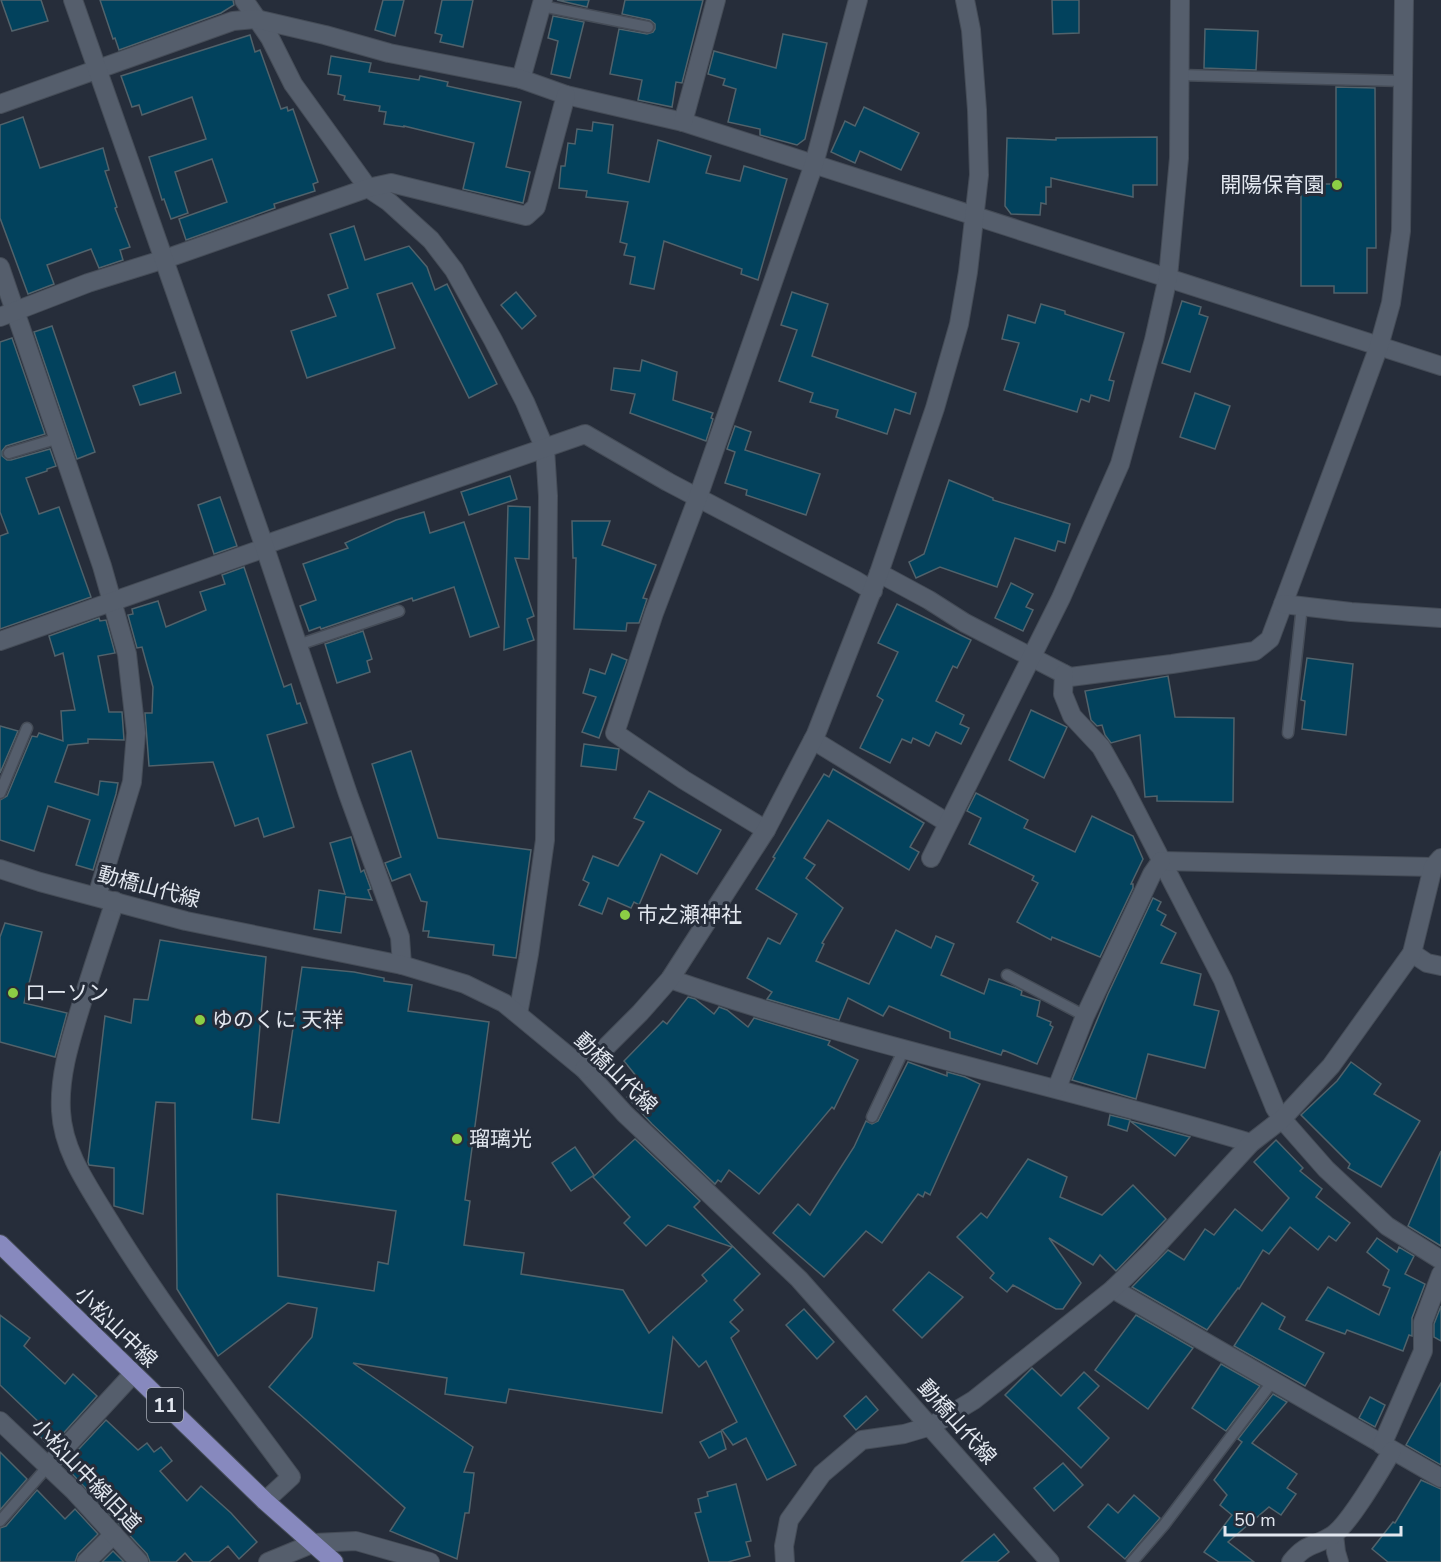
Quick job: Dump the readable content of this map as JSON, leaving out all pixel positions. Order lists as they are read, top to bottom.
{
  "streets": {
    "main road": ["小松山中線", "11"],
    "street": ["動橋山代線", "小松山中線旧道"]
  },
  "places": [
    "開陽保育園",
    "市之瀬神社",
    "ローソン",
    "ゆのくに 天祥",
    "瑠璃光"
  ],
  "scale_bar": "50 m"
}
